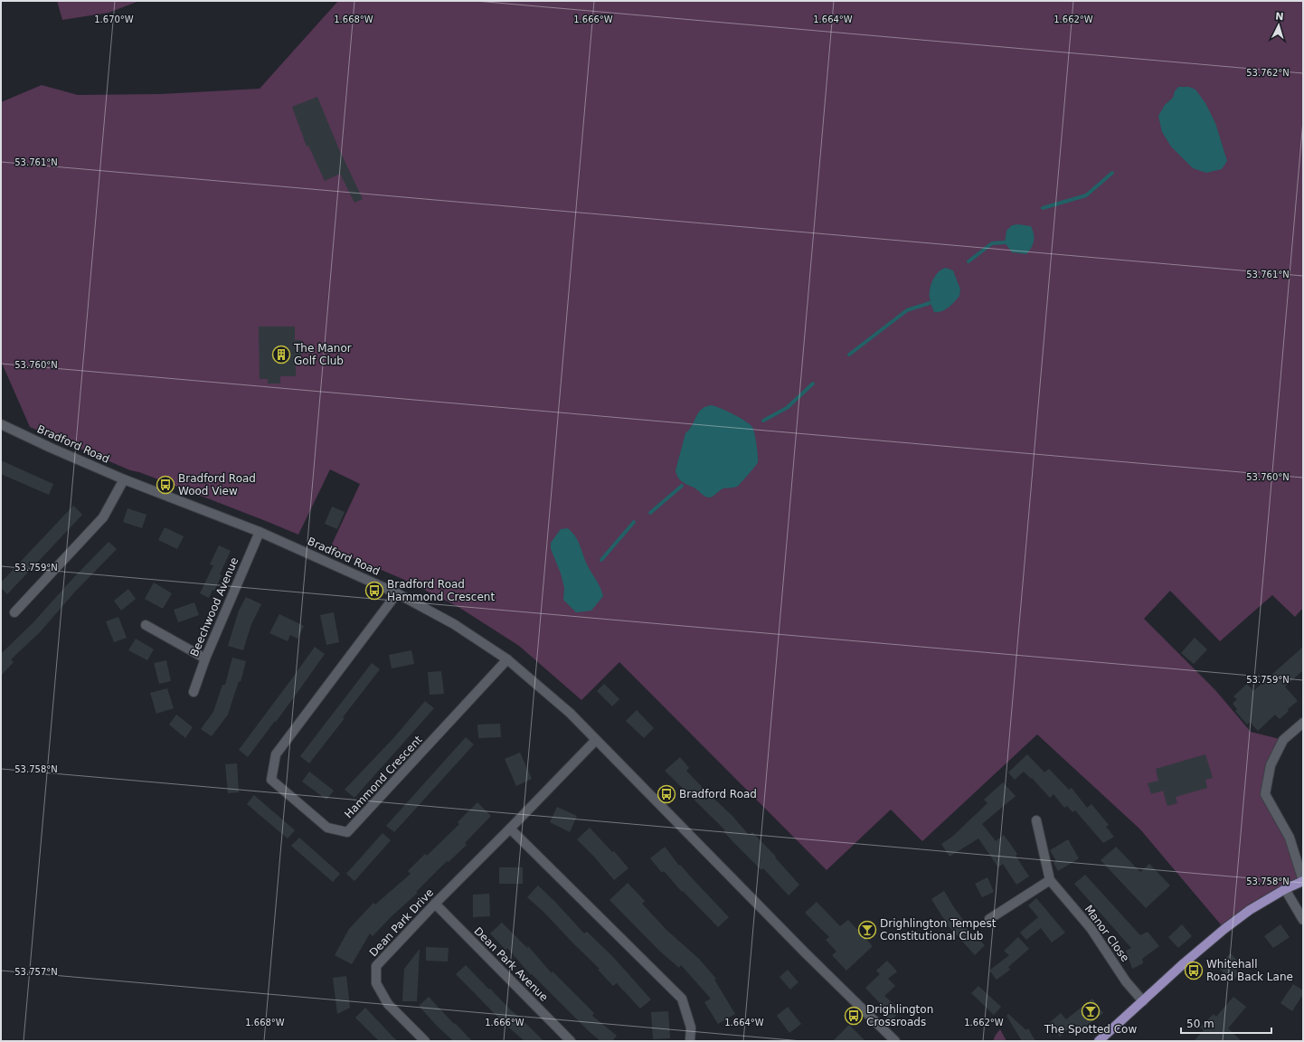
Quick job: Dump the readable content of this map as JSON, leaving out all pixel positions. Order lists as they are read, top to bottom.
{
  "streets": {
    "street": [
      "Bradford Road",
      "Beechwood Avenue",
      "Hammond Crescent",
      "Dean Park Drive",
      "Manor Close",
      "Dean Park Avenue"
    ]
  },
  "crossings": [
    ["Bradford Road", "Beechwood Avenue"],
    ["Bradford Road", "Hammond Crescent"],
    ["Bradford Road", "Dean Park Drive"],
    ["Dean Park Drive", "Dean Park Avenue"]
  ],
  "places": {
    "building": ["The Manor Golf Club"],
    "bus stop": [
      "Bradford Road Wood View",
      "Bradford Road Hammond Crescent",
      "Bradford Road",
      "Whitehall Road Back Lane",
      "Drighlington Crossroads"
    ],
    "bar": ["Drighlington Tempest Constitutional Club", "The Spotted Cow"]
  },
  "scale_bar": "50 m",
  "north": "top",
  "coordinates": [
    "1.670°W",
    "1.668°W",
    "1.666°W",
    "1.664°W",
    "1.662°W",
    "53.762°N",
    "53.761°N",
    "53.760°N",
    "53.759°N",
    "53.758°N",
    "53.757°N"
  ]
}
